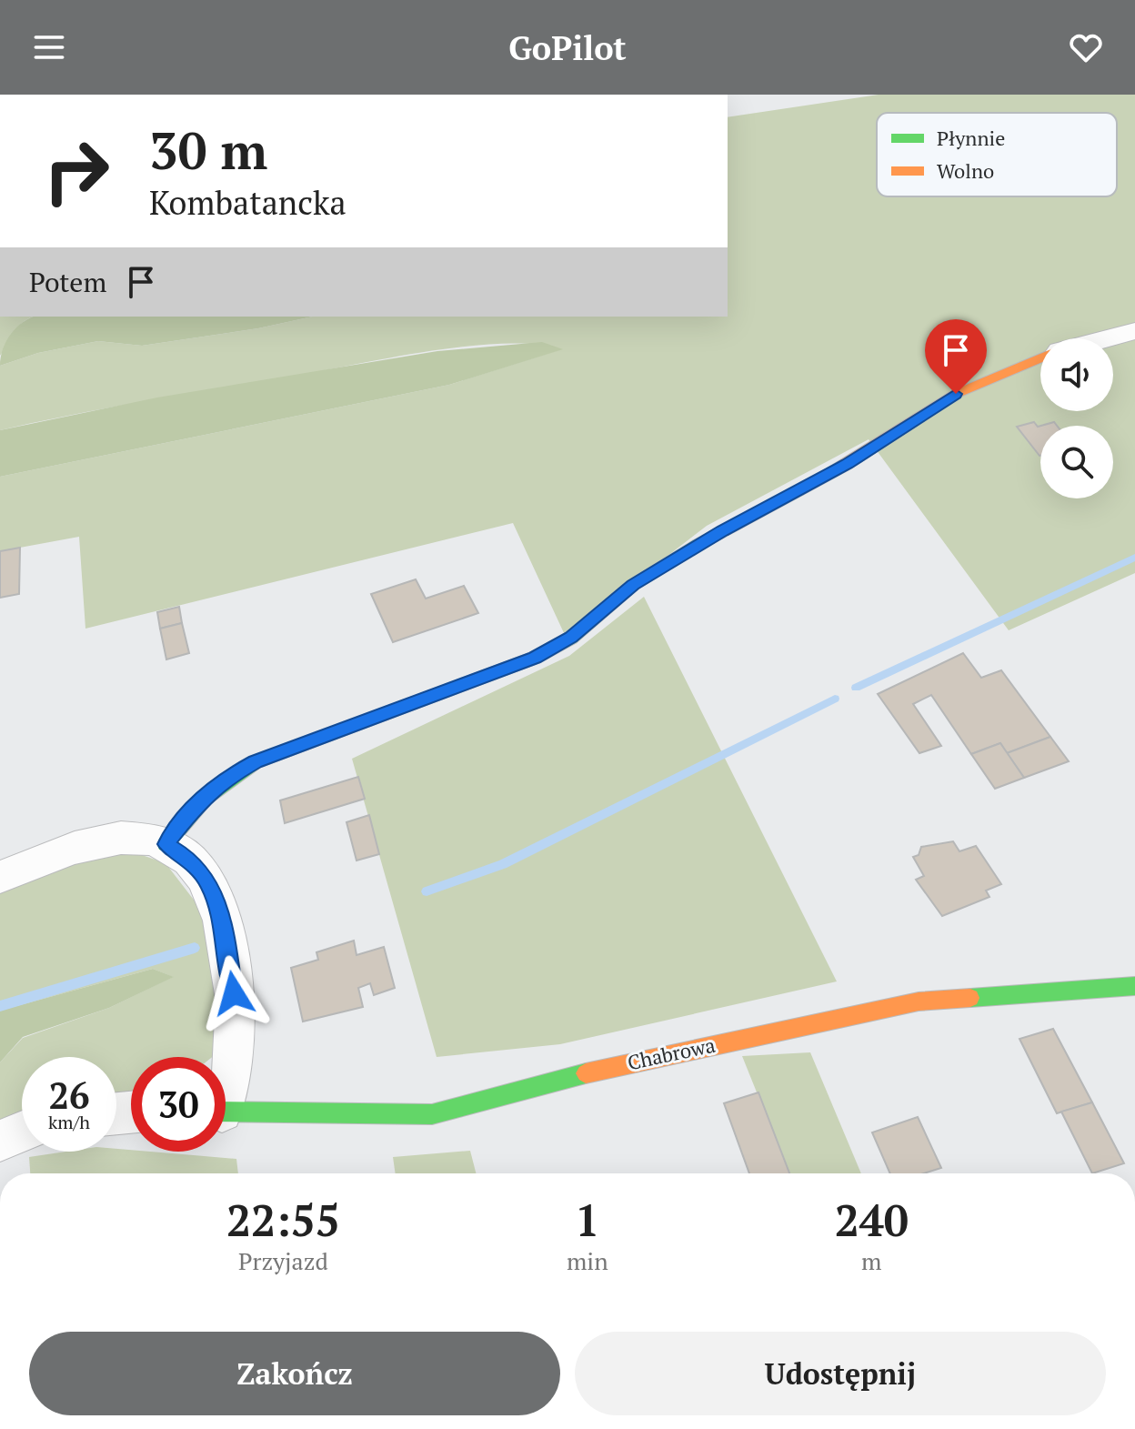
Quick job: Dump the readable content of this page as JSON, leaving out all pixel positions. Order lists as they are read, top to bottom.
{
  "streets": {
    "street": ["Chabrowa"]
  },
  "legend": ["Płynnie", "Wolno"],
  "page": {
    "header": "GoPilot",
    "turn": ["30 m", "Kombatancka"],
    "then": "Potem",
    "speed": "26 km/h",
    "limit": "30",
    "eta": [
      "22:55",
      "Przyjazd",
      "1",
      "min",
      "240",
      "m"
    ],
    "buttons": ["Zakończ", "Udostępnij"]
  }
}
